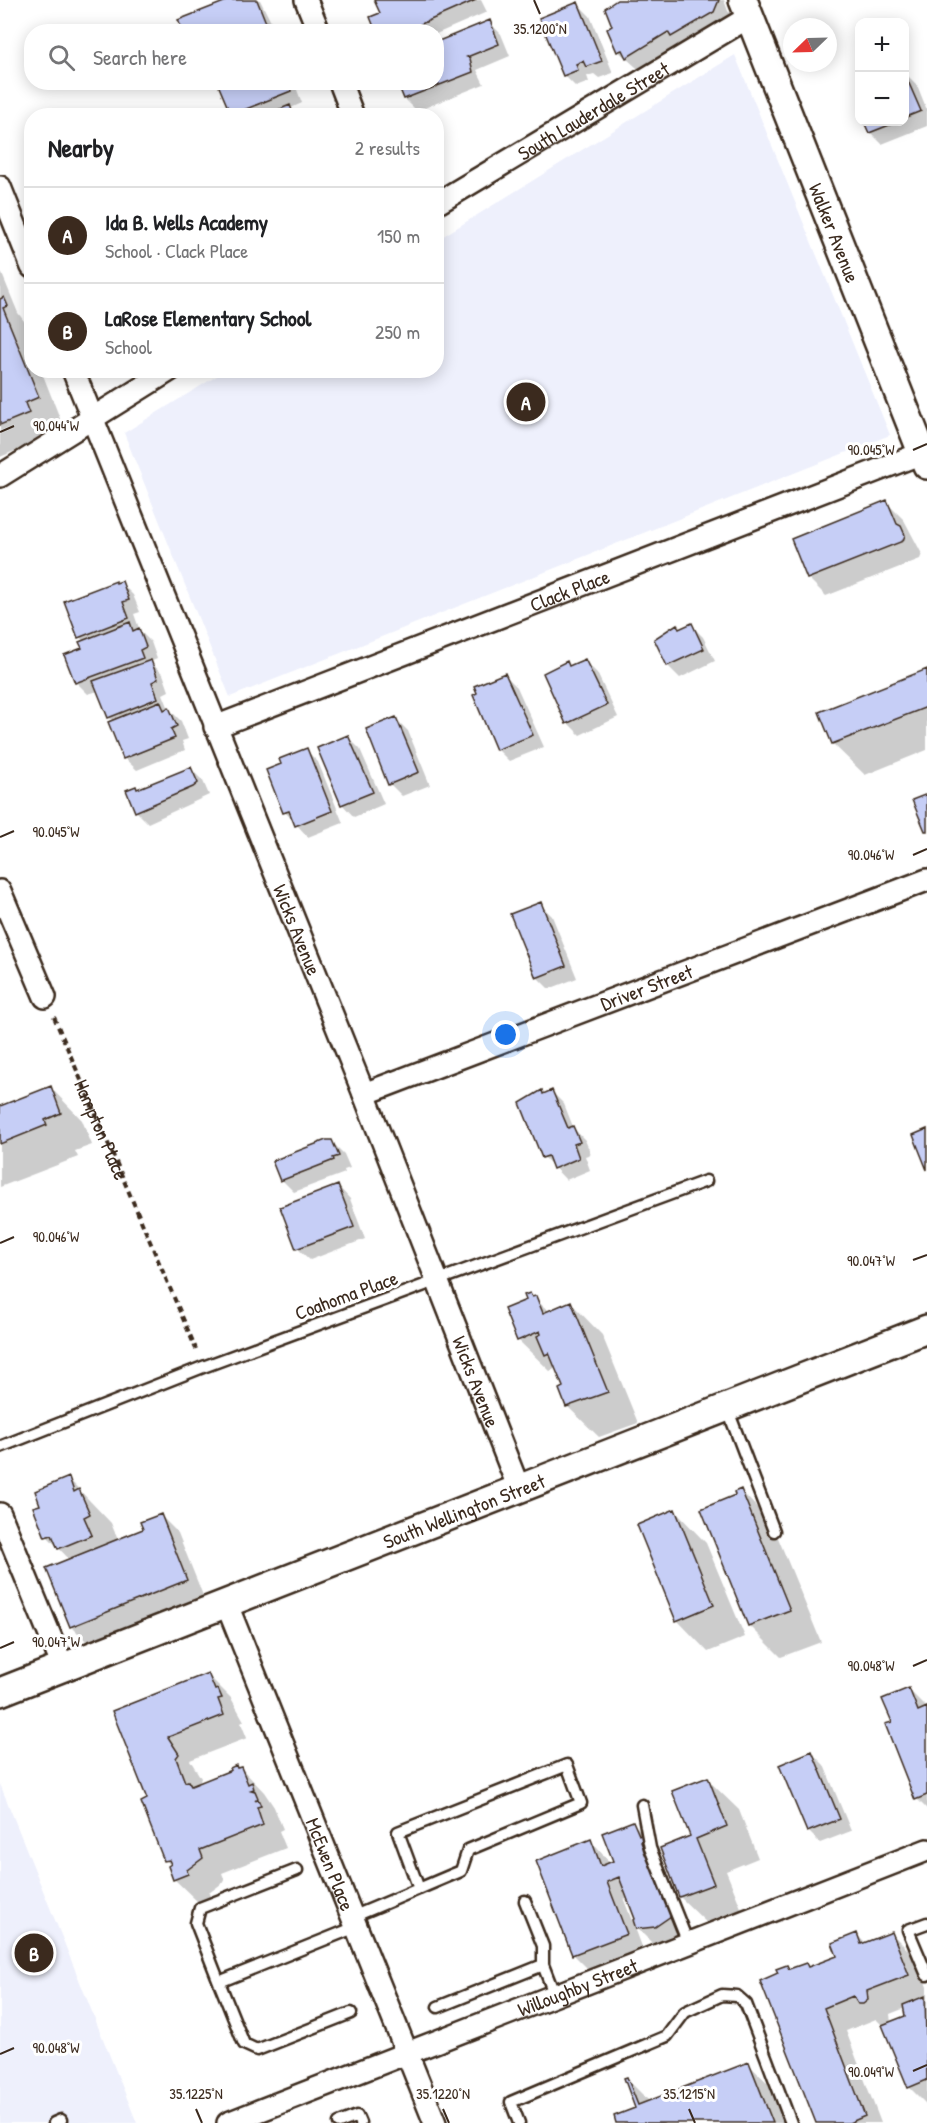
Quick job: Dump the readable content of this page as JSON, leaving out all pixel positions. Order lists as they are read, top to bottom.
{
  "streets": {
    "street": [
      "South Lauderdale Street",
      "Walker Avenue",
      "Clack Place",
      "Wicks Avenue",
      "Driver Street",
      "South Wellington Street",
      "McEwen Place",
      "Willoughby Street"
    ],
    "lane": ["Coahoma Place"],
    "path": ["Hampton Place"]
  },
  "crossings": [
    ["South Lauderdale Street", "Walker Avenue"],
    ["Walker Avenue", "Clack Place"],
    ["Clack Place", "Wicks Avenue"],
    ["Wicks Avenue", "Driver Street"],
    ["Wicks Avenue", "Coahoma Place"],
    ["Wicks Avenue", "South Wellington Street"],
    ["Hampton Place", "Coahoma Place"],
    ["South Wellington Street", "McEwen Place"],
    ["McEwen Place", "Willoughby Street"]
  ],
  "north": "bottom left",
  "page": {
    "map_buttons": ["+", "−"],
    "search": "Search here",
    "heading": ["Nearby", "2 results"],
    "list": [
      {
        "mark": "A",
        "name": "Ida B. Wells Academy",
        "note": "School · Clack Place",
        "value": "150 m"
      },
      {
        "mark": "B",
        "name": "LaRose Elementary School",
        "note": "School",
        "value": "250 m"
      }
    ],
    "pins": ["A", "B"]
  },
  "coordinates": [
    "35.1200°N",
    "90.044°W",
    "90.045°W",
    "90.046°W",
    "90.047°W",
    "90.048°W",
    "90.049°W",
    "35.1225°N",
    "35.1220°N",
    "35.1215°N"
  ]
}
